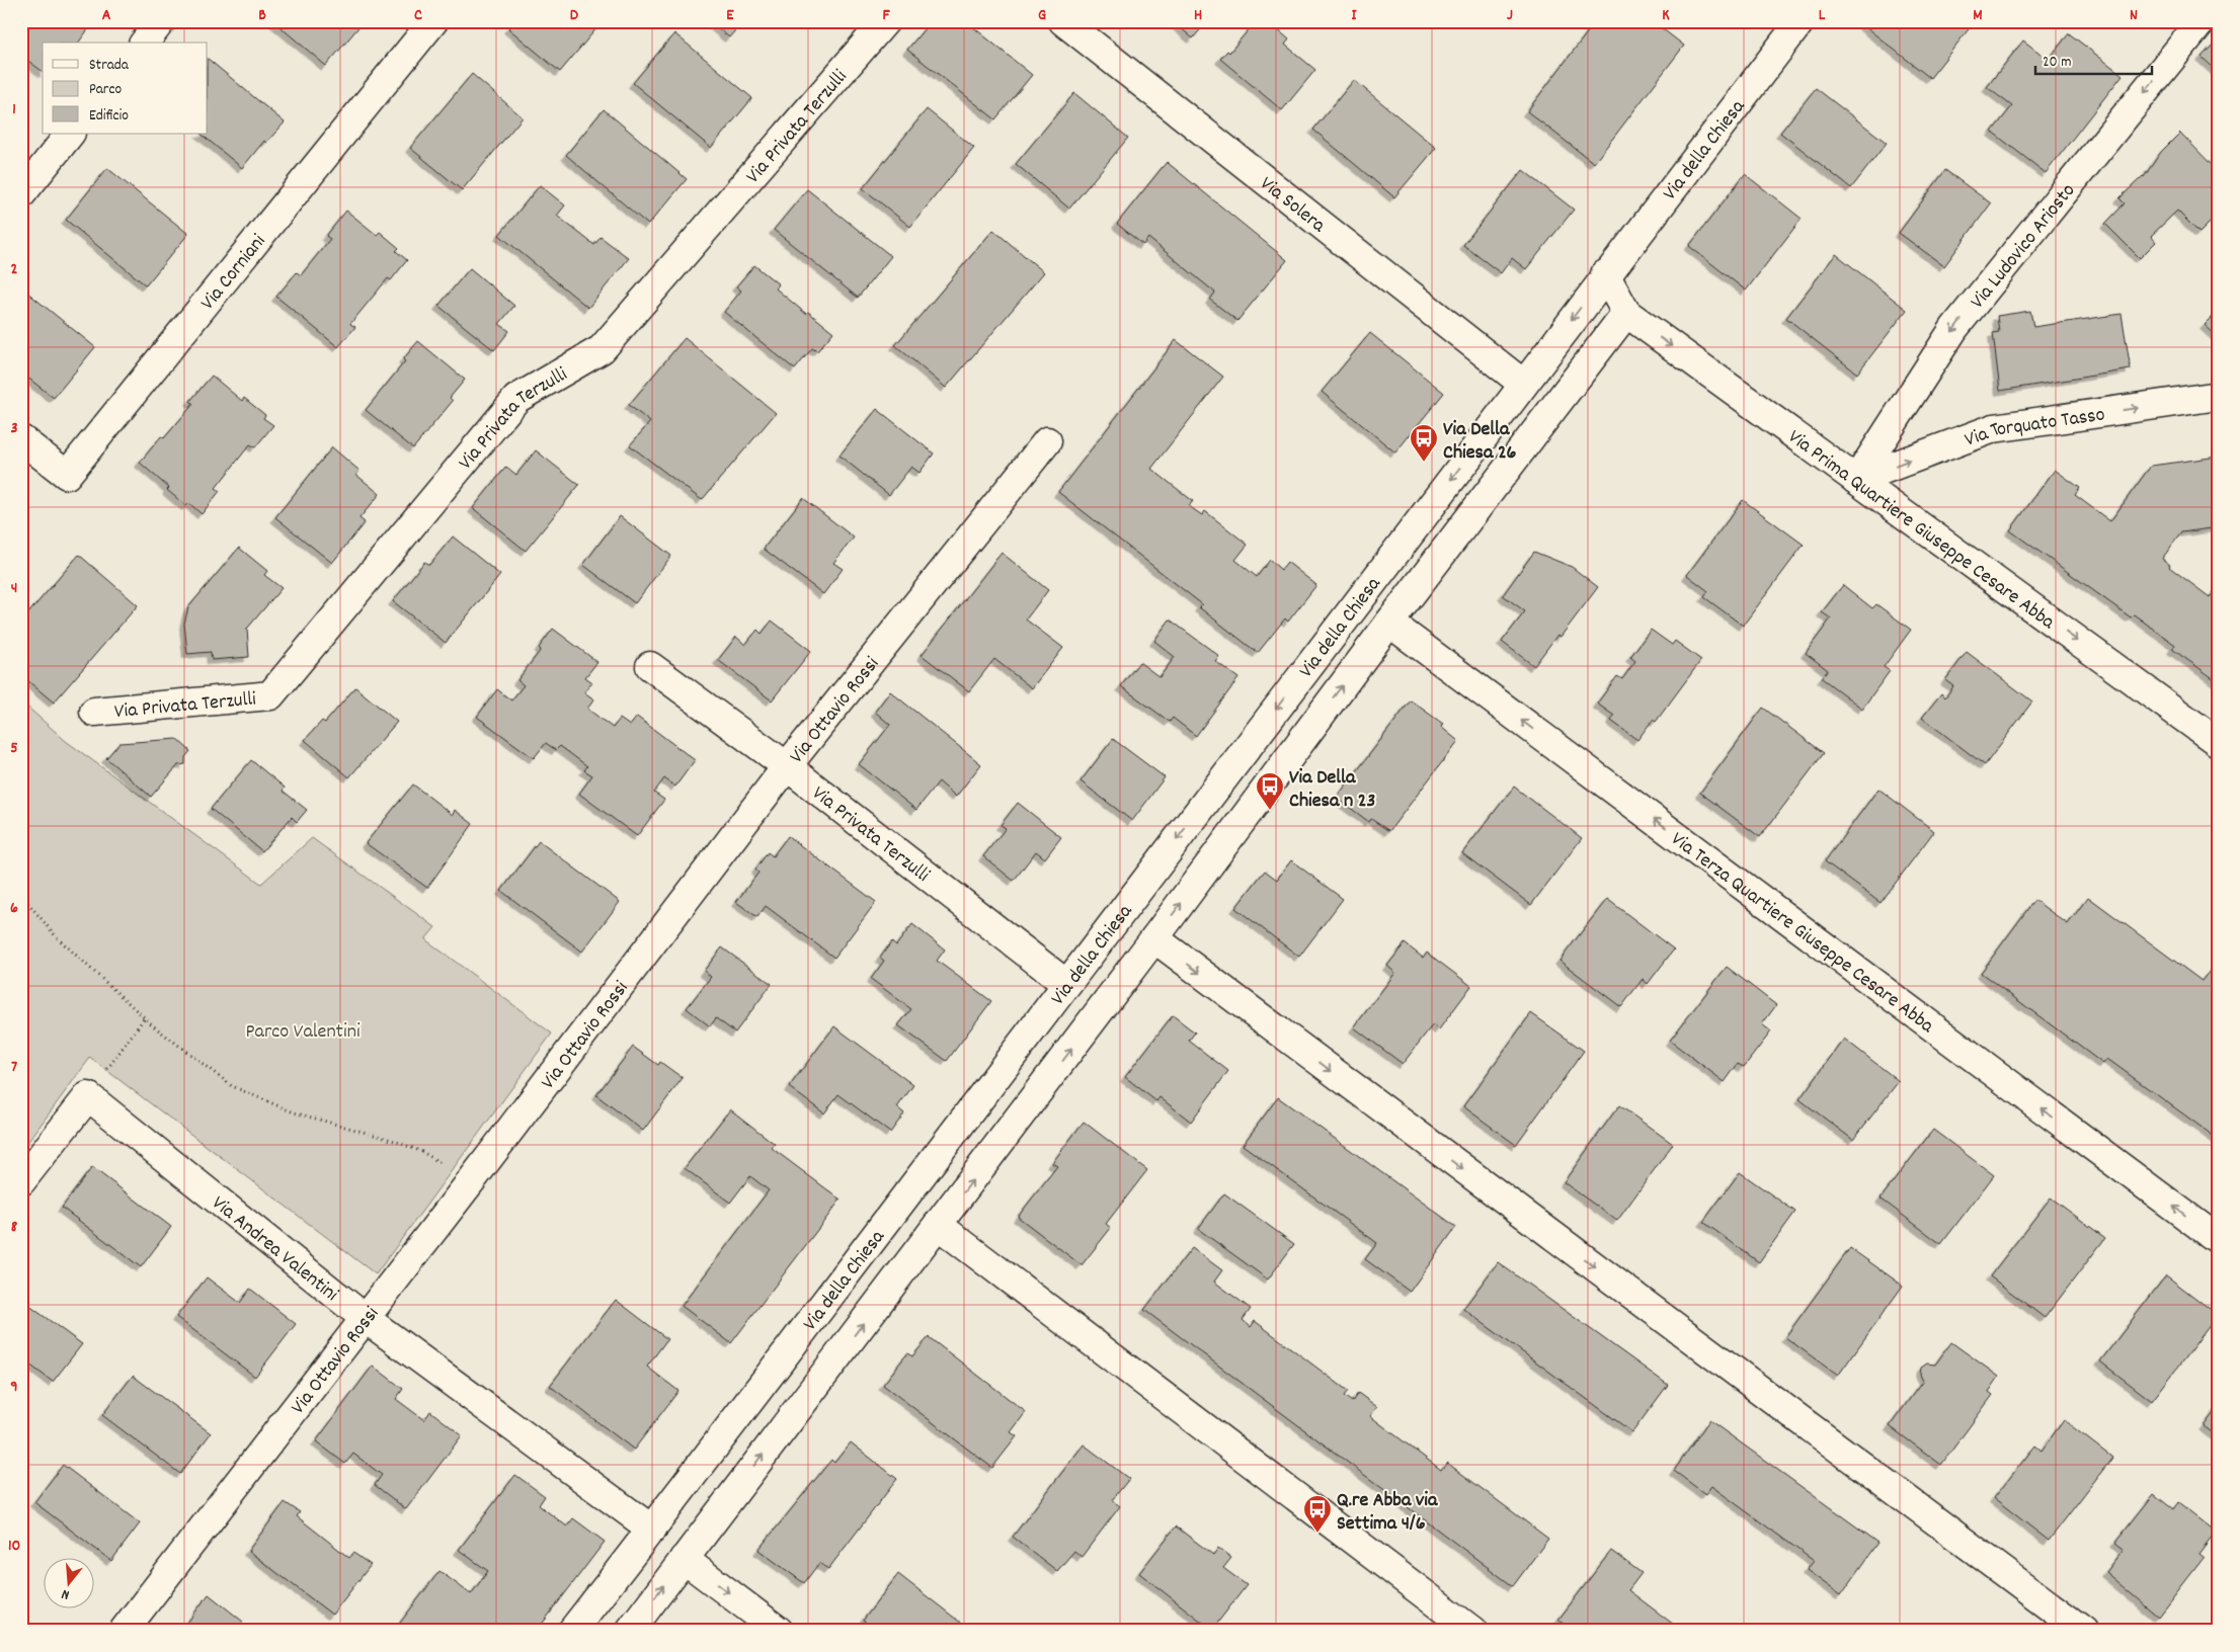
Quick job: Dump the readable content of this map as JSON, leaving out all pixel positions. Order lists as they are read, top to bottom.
{
  "streets": {
    "street": [
      "Via Privata Terzulli",
      "Via della Chiesa",
      "Via Solera",
      "Via Ludovico Ariosto",
      "Via Corniani",
      "Via Torquato Tasso",
      "Via Prima Quartiere Giuseppe Cesare Abba",
      "Via Ottavio Rossi",
      "Via Terza Quartiere Giuseppe Cesare Abba",
      "Via Andrea Valentini"
    ]
  },
  "crossings": [
    ["Via Privata Terzulli", "Via della Chiesa"],
    ["Via Privata Terzulli", "Via Ottavio Rossi"],
    ["Via della Chiesa", "Via Solera"],
    ["Via della Chiesa", "Via Prima Quartiere Giuseppe Cesare Abba"],
    ["Via della Chiesa", "Via Terza Quartiere Giuseppe Cesare Abba"],
    ["Via della Chiesa", "Via Andrea Valentini"],
    ["Via Ludovico Ariosto", "Via Torquato Tasso"],
    ["Via Ludovico Ariosto", "Via Prima Quartiere Giuseppe Cesare Abba"],
    ["Via Torquato Tasso", "Via Prima Quartiere Giuseppe Cesare Abba"],
    ["Via Ottavio Rossi", "Via Andrea Valentini"]
  ],
  "one_way": [
    "Via Ludovico Ariosto",
    "Via Torquato Tasso",
    "Via Prima Quartiere Giuseppe Cesare Abba",
    "Via Terza Quartiere Giuseppe Cesare Abba"
  ],
  "parks": ["Parco Valentini"],
  "places": {
    "bus stop": ["Via Della Chiesa 26", "Via Della Chiesa n 23", "Q.re Abba via Settima 4/6"]
  },
  "legend": ["Strada", "Parco", "Edificio"],
  "scale_bar": "20 m",
  "north": "bottom",
  "grid": {
    "columns": [
      "A",
      "B",
      "C",
      "D",
      "E",
      "F",
      "G",
      "H",
      "I",
      "J",
      "K",
      "L",
      "M",
      "N"
    ],
    "rows": [
      "1",
      "2",
      "3",
      "4",
      "5",
      "6",
      "7",
      "8",
      "9",
      "10"
    ]
  }
}
